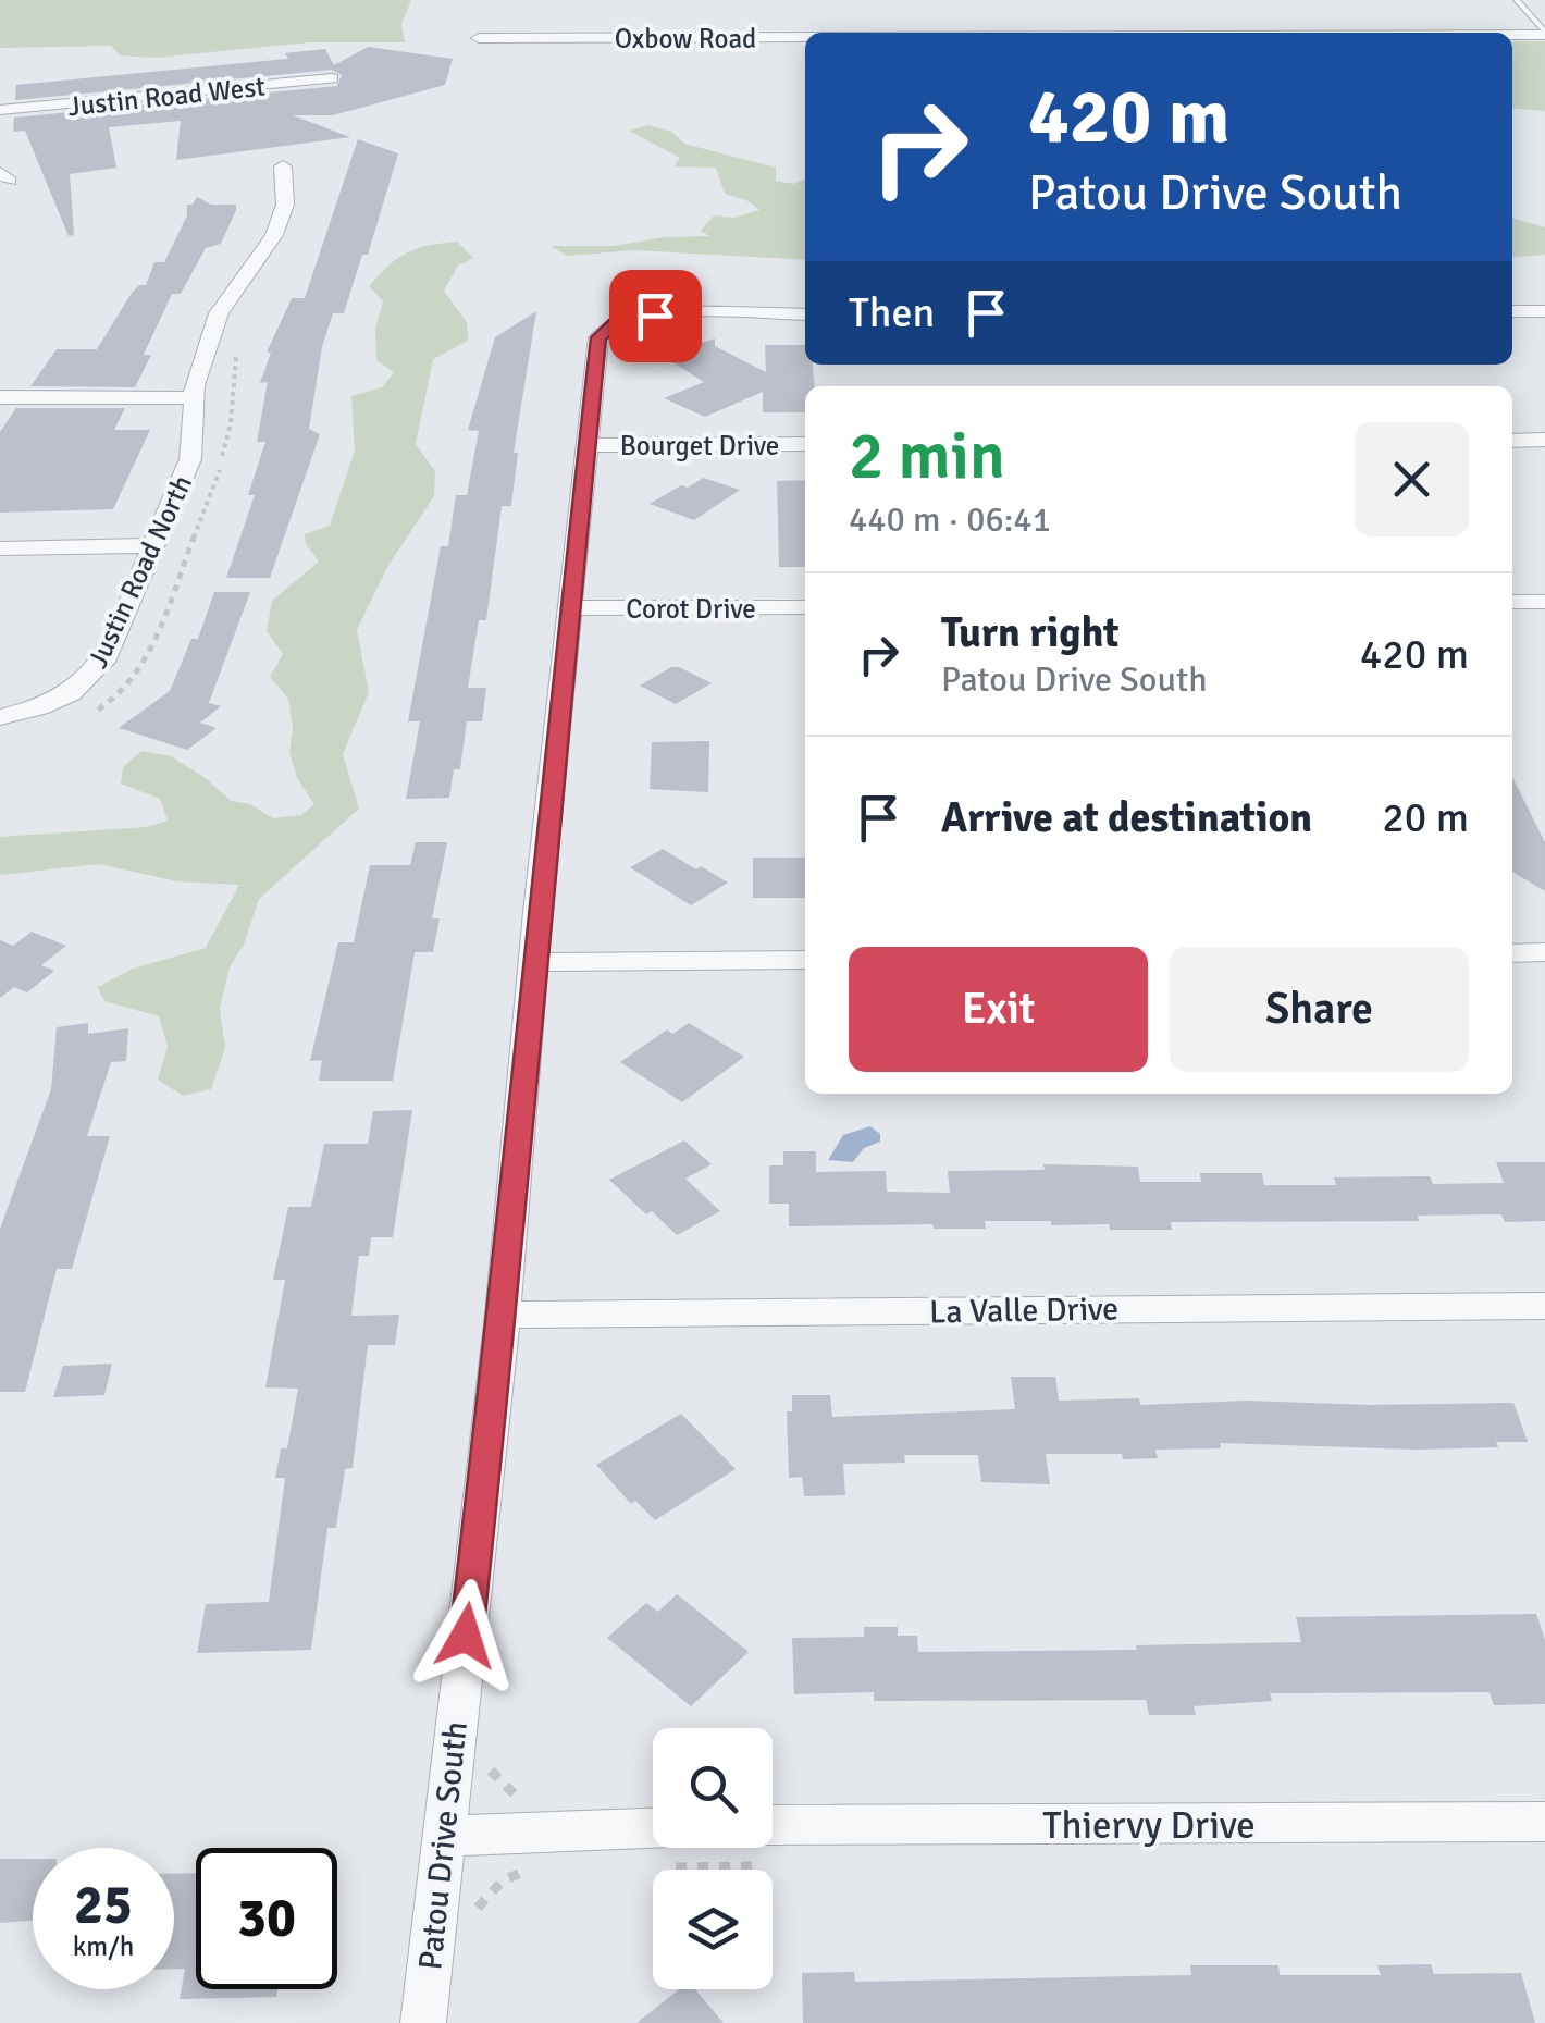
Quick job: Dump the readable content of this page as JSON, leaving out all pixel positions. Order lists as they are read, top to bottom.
{
  "streets": {
    "street": [
      "Oxbow Road",
      "Justin Road West",
      "Bourget Drive",
      "Justin Road North",
      "Corot Drive",
      "La Valle Drive",
      "Thiervy Drive",
      "Patou Drive South"
    ]
  },
  "crossings": [
    ["Bourget Drive", "Patou Drive South"],
    ["Corot Drive", "Patou Drive South"],
    ["La Valle Drive", "Patou Drive South"]
  ],
  "page": {
    "turn": ["420 m", "Patou Drive South"],
    "then": "Then",
    "heading": ["2 min", "440 m · 06:41"],
    "list": [
      {
        "name": "Turn right",
        "note": "Patou Drive South",
        "value": "420 m"
      },
      {
        "name": "Arrive at destination",
        "value": "20 m"
      }
    ],
    "buttons": ["Exit", "Share"],
    "speed": "25 km/h",
    "limit": "30"
  }
}
